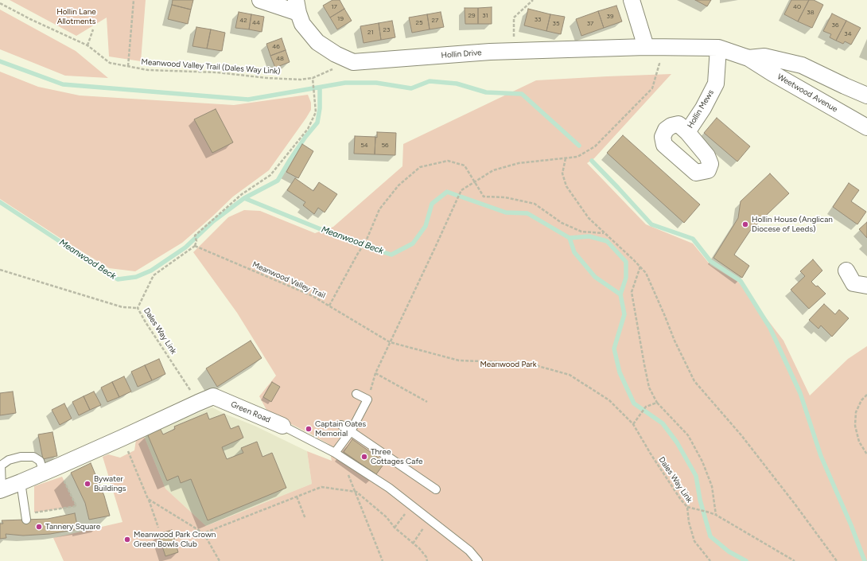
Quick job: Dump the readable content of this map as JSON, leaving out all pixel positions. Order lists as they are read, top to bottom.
{
  "streets": {
    "street": [
      "Hollin Drive",
      "Weetwood Avenue",
      "Hollin Mews",
      "Green Road"
    ],
    "path": ["Meanwood Valley Trail (Dales Way Link)", "Meanwood Valley Trail", "Dales Way Link"]
  },
  "crossings": [
    ["Hollin Drive", "Weetwood Avenue"],
    ["Meanwood Valley Trail (Dales Way Link)", "Meanwood Valley Trail"],
    ["Meanwood Valley Trail (Dales Way Link)", "Dales Way Link"],
    ["Weetwood Avenue", "Hollin Mews"],
    ["Meanwood Valley Trail", "Dales Way Link"],
    ["Dales Way Link", "Green Road"]
  ],
  "water": ["Meanwood Beck"],
  "parks": ["Hollin Lane Allotments", "Meanwood Park"],
  "places": [
    "Hollin House (Anglican Diocese of Leeds)",
    "Captain Oates Memorial",
    "Three Cottages Cafe",
    "Bywater Buildings",
    "Tannery Square",
    "Meanwood Park Crown Green Bowls Club"
  ],
  "house_numbers": [
    "17",
    "40",
    "38",
    "29",
    "31",
    "39",
    "19",
    "33",
    "42",
    "27",
    "44",
    "25",
    "35",
    "37",
    "36",
    "23",
    "21",
    "34",
    "46",
    "48",
    "54",
    "56"
  ]
}
